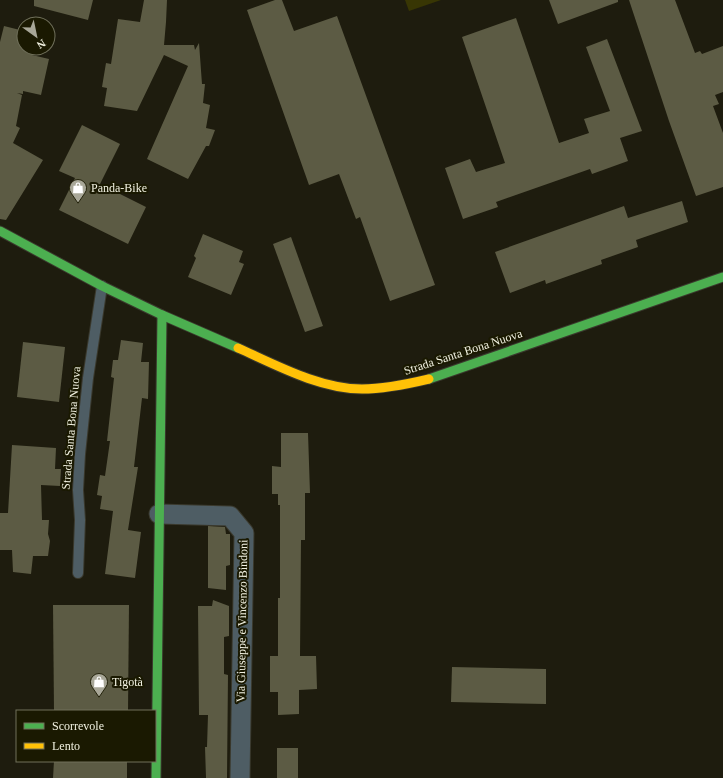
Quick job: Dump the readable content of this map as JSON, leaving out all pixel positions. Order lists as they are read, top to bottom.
{
  "streets": {
    "street": ["Strada Santa Bona Nuova", "Via Giuseppe e Vincenzo Bindoni"]
  },
  "places": {
    "shop": ["Panda-Bike", "Tigotà"]
  },
  "legend": ["Scorrevole", "Lento"],
  "north": "bottom right"
}
